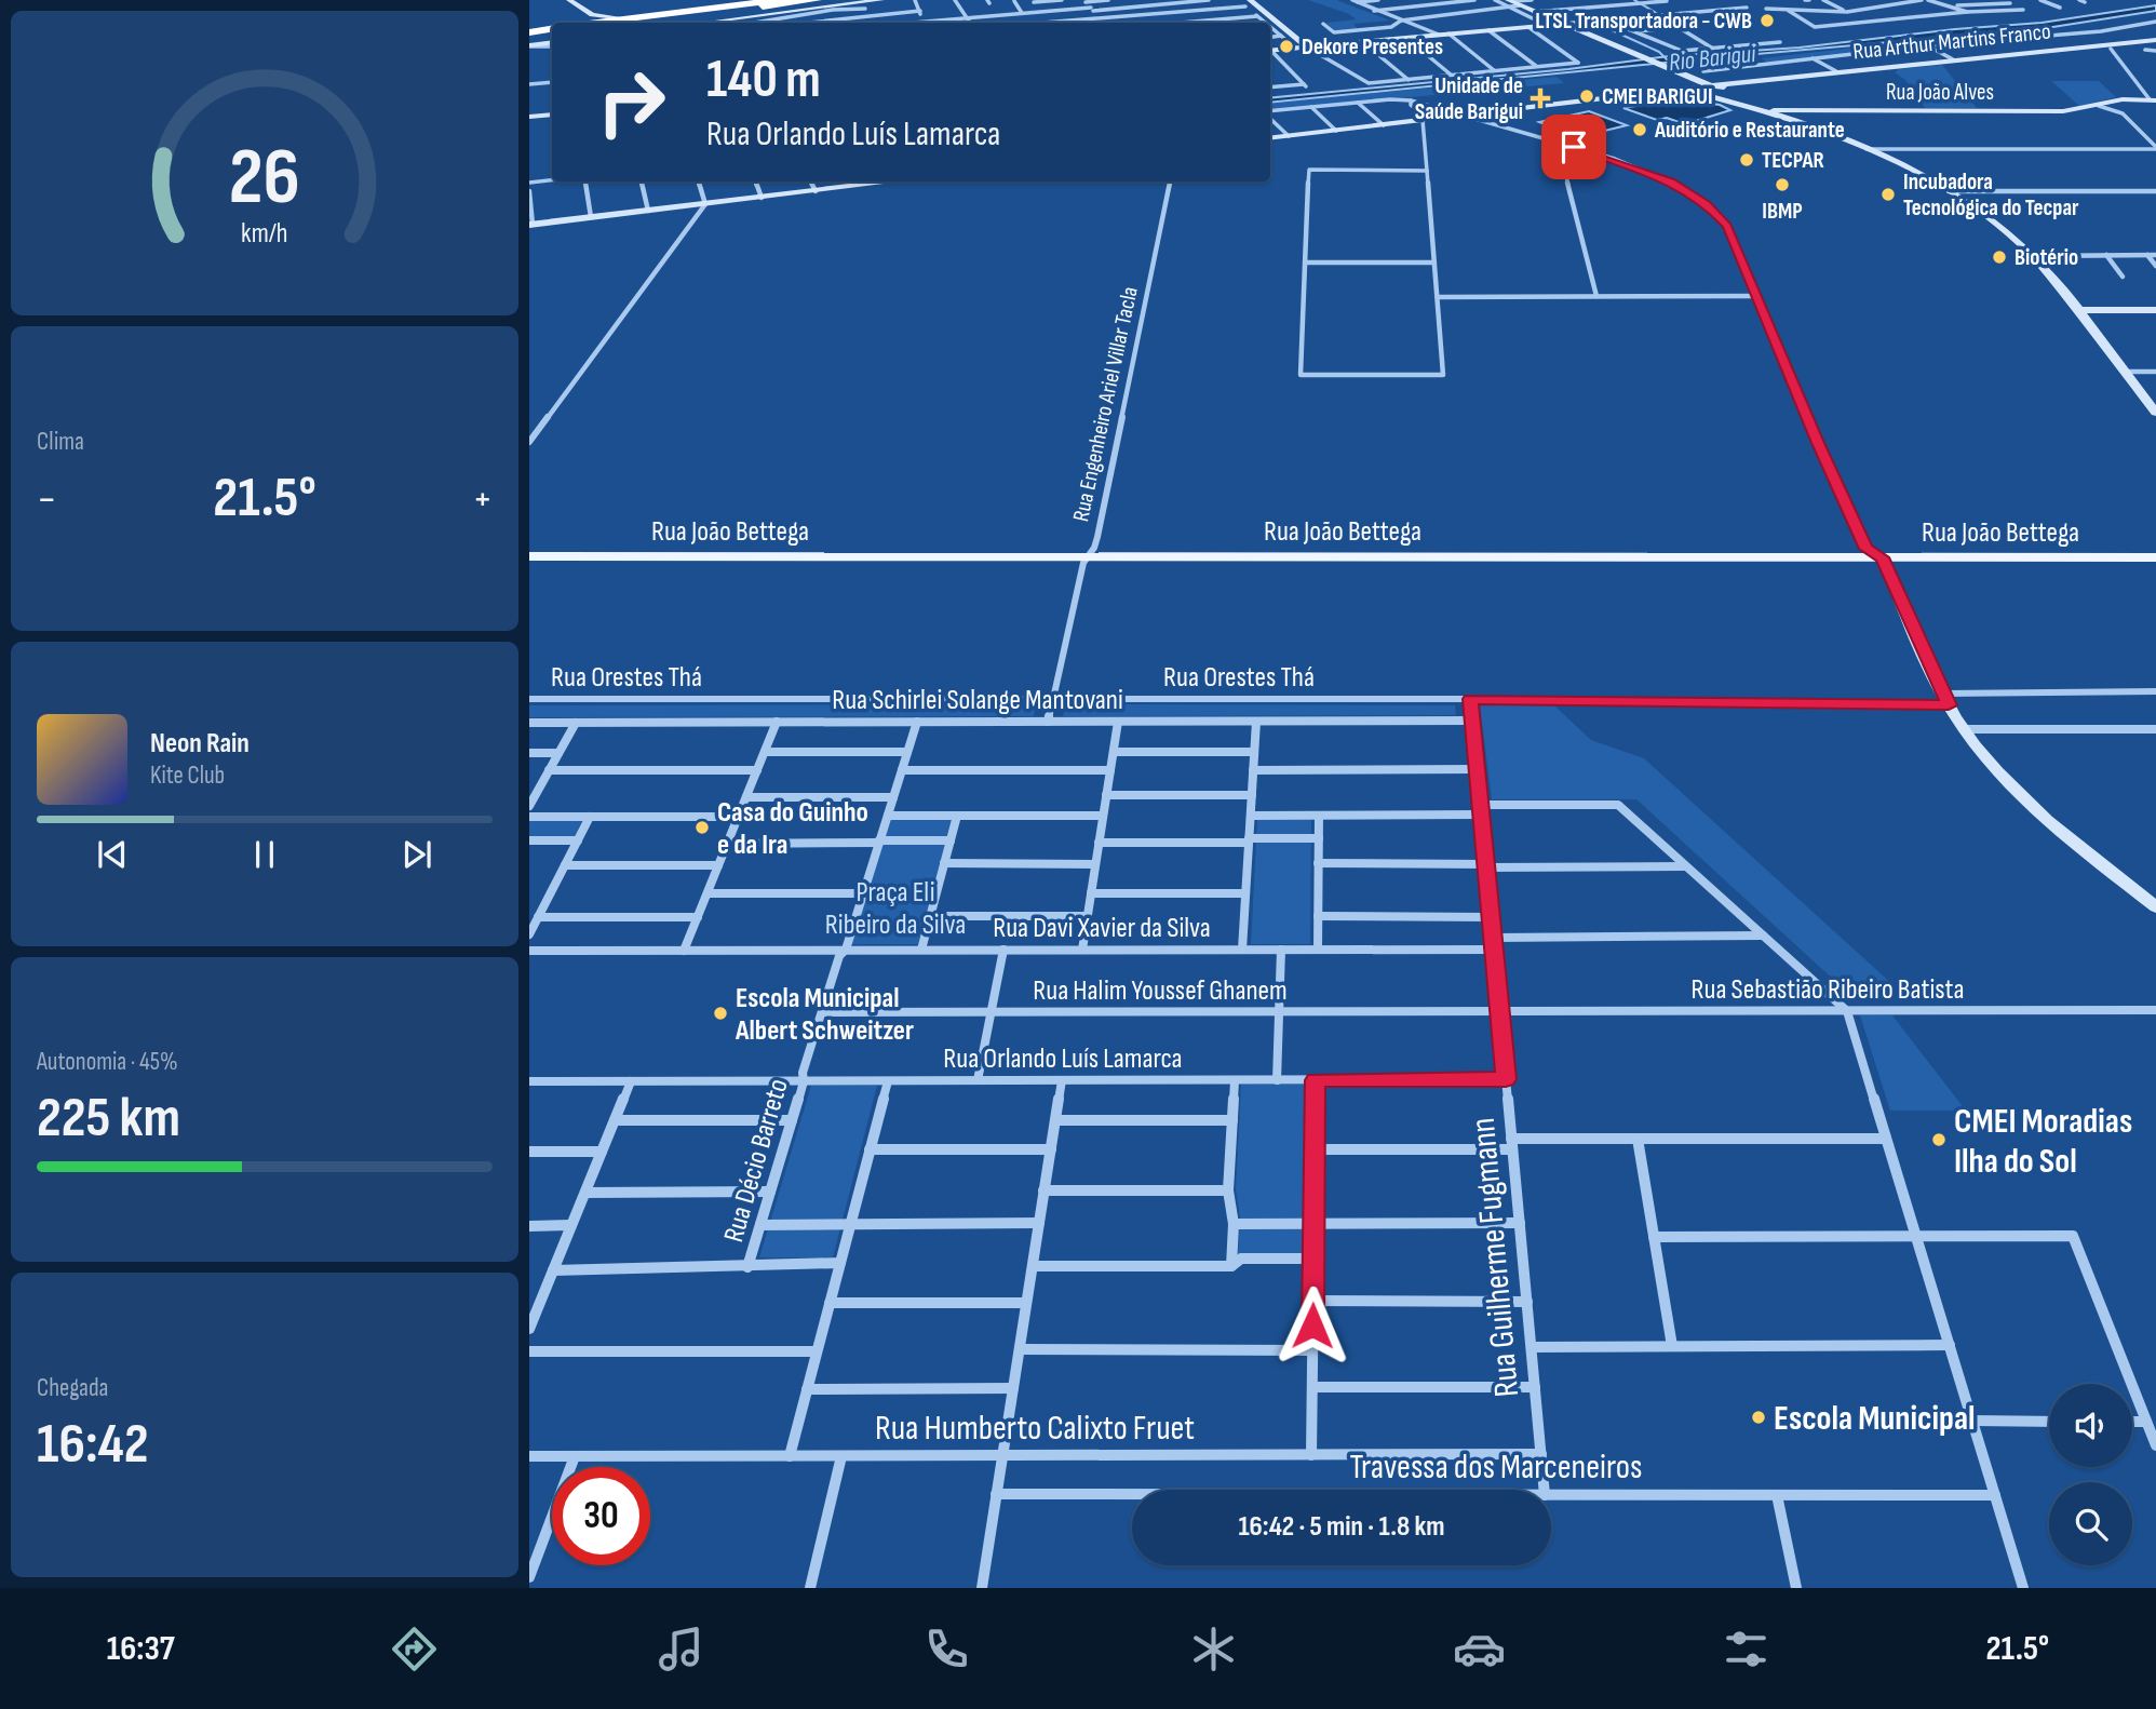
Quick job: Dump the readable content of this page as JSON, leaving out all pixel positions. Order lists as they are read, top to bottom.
{
  "streets": {
    "main road": ["Rua João Bettega"],
    "street": [
      "Rua Arthur Martins Franco",
      "Rua João Alves",
      "Rua Engenheiro Ariel Villar Tacla",
      "Rua Orestes Thá",
      "Rua Schirlei Solange Mantovani",
      "Rua Davi Xavier da Silva",
      "Rua Sebastião Ribeiro Batista",
      "Rua Halim Youssef Ghanem",
      "Rua Orlando Luís Lamarca",
      "Rua Décio Barreto",
      "Rua Guilherme Fugmann",
      "Rua Humberto Calixto Fruet",
      "Travessa dos Marceneiros"
    ]
  },
  "crossings": [
    ["Rua Engenheiro Ariel Villar Tacla", "Rua João Bettega"],
    ["Rua Engenheiro Ariel Villar Tacla", "Rua Orestes Thá"],
    ["Rua Engenheiro Ariel Villar Tacla", "Rua Schirlei Solange Mantovani"],
    ["Rua Orestes Thá", "Rua Guilherme Fugmann"],
    ["Rua Schirlei Solange Mantovani", "Rua Décio Barreto"],
    ["Rua Schirlei Solange Mantovani", "Rua Guilherme Fugmann"],
    ["Rua Davi Xavier da Silva", "Rua Décio Barreto"],
    ["Rua Davi Xavier da Silva", "Rua Guilherme Fugmann"],
    ["Rua Sebastião Ribeiro Batista", "Rua Halim Youssef Ghanem"],
    ["Rua Sebastião Ribeiro Batista", "Rua Guilherme Fugmann"],
    ["Rua Halim Youssef Ghanem", "Rua Décio Barreto"],
    ["Rua Halim Youssef Ghanem", "Rua Guilherme Fugmann"],
    ["Rua Orlando Luís Lamarca", "Rua Décio Barreto"],
    ["Rua Orlando Luís Lamarca", "Rua Guilherme Fugmann"],
    ["Rua Guilherme Fugmann", "Rua Humberto Calixto Fruet"]
  ],
  "water": ["Rio Barigui"],
  "parks": ["Praça Eli Ribeiro da Silva"],
  "places": {
    "other": [
      "LTSL Transportadora - CWB",
      "Dekore Presentes",
      "CMEI BARIGUI",
      "Auditório e Restaurante",
      "TECPAR",
      "IBMP",
      "Incubadora Tecnológica do Tecpar",
      "Biotério",
      "Casa do Guinho e da Ira",
      "Escola Municipal Albert Schweitzer",
      "CMEI Moradias Ilha do Sol",
      "Escola Municipal"
    ],
    "health": ["Unidade de Saúde Barigui"]
  },
  "page": {
    "turn": ["140 m", "Rua Orlando Luís Lamarca"],
    "tile": [
      "Clima",
      ["Autonomia · 45%", "225 km"],
      ["Chegada", "16:42"]
    ],
    "heat": ["−", "21.5°", "+"],
    "song": ["Neon Rain", "Kite Club"],
    "limit": "30",
    "trip": "16:42 · 5 min · 1.8 km",
    "tabs": ["16:37", "21.5°"],
    "gauge": ["26", "km/h"]
  }
}
